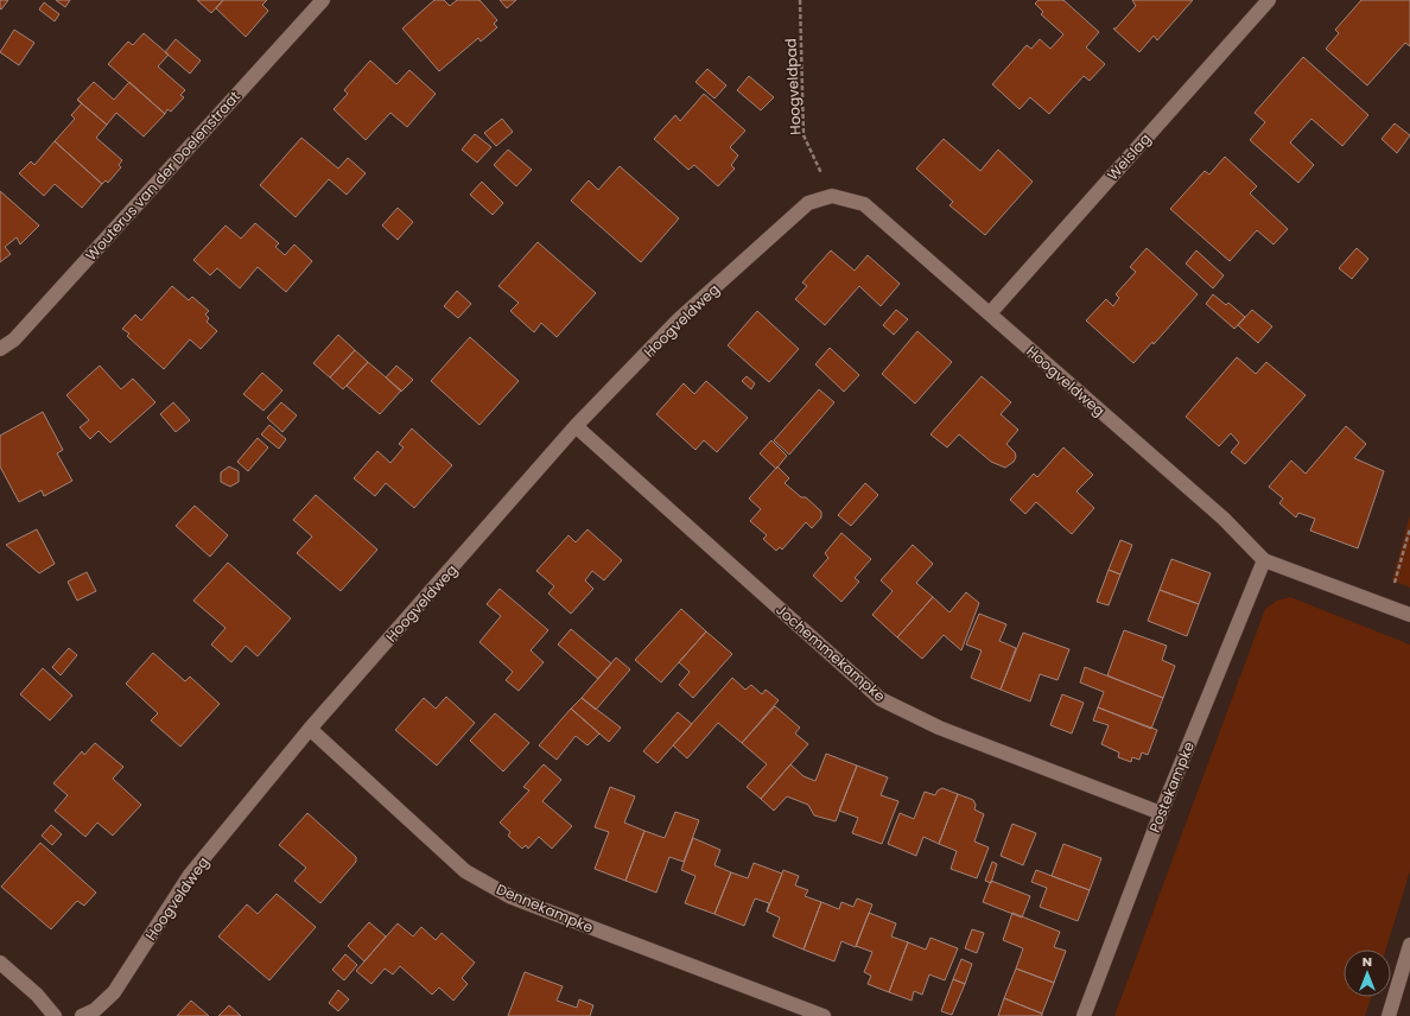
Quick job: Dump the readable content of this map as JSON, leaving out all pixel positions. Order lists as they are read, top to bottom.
{
  "streets": {
    "street": [
      "Weislag",
      "Wouterus van der Doelenstraat",
      "Hoogveldweg",
      "Jochemmekampke",
      "Postekampke",
      "Dennekampke"
    ],
    "path": ["Hoogveldpad"]
  },
  "crossings": [
    ["Hoogveldpad", "Hoogveldweg"],
    ["Weislag", "Hoogveldweg"],
    ["Hoogveldweg", "Jochemmekampke"],
    ["Hoogveldweg", "Postekampke"],
    ["Hoogveldweg", "Dennekampke"],
    ["Jochemmekampke", "Postekampke"]
  ],
  "north": "top"
}
